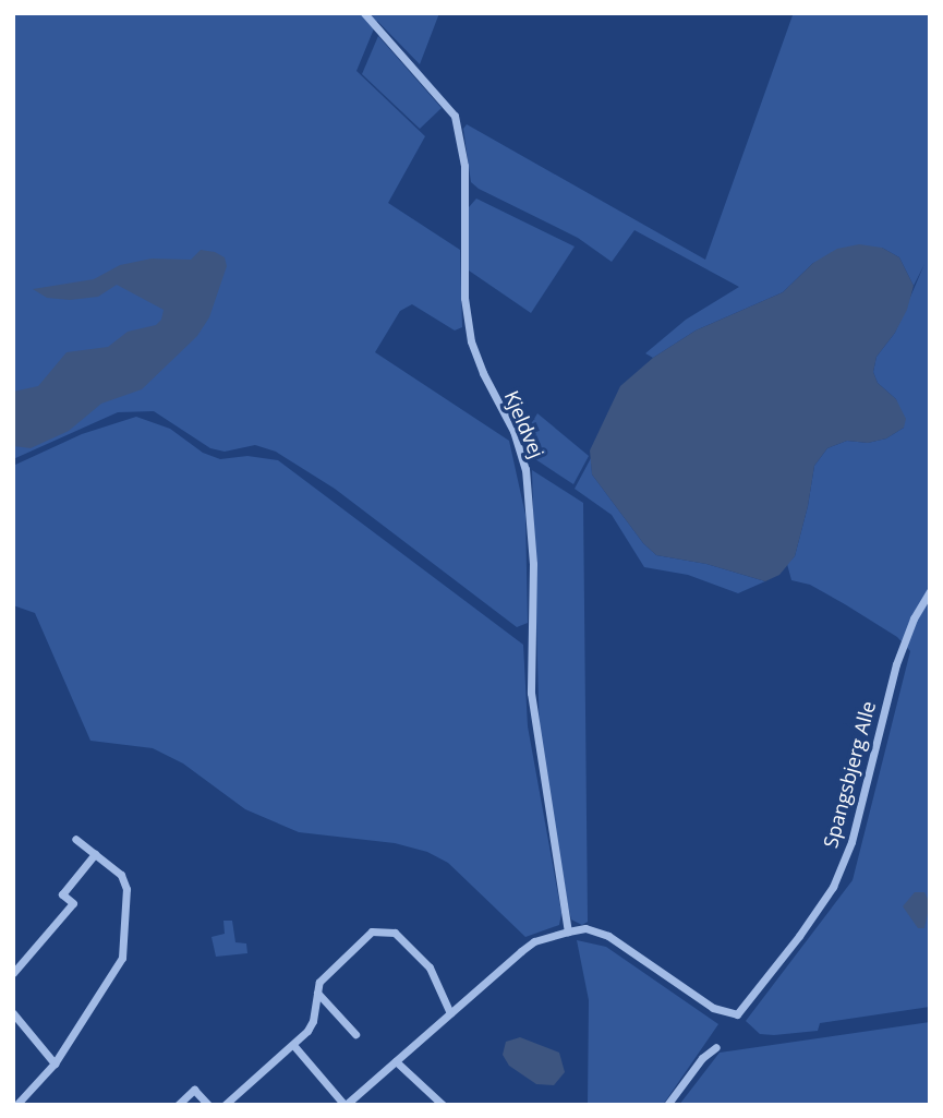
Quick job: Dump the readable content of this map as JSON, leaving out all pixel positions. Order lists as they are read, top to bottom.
{
  "streets": {
    "street": ["Kjeldvej", "Spangsbjerg Alle"]
  },
  "crossings": [
    ["Kjeldvej", "Spangsbjerg Alle"]
  ]
}
